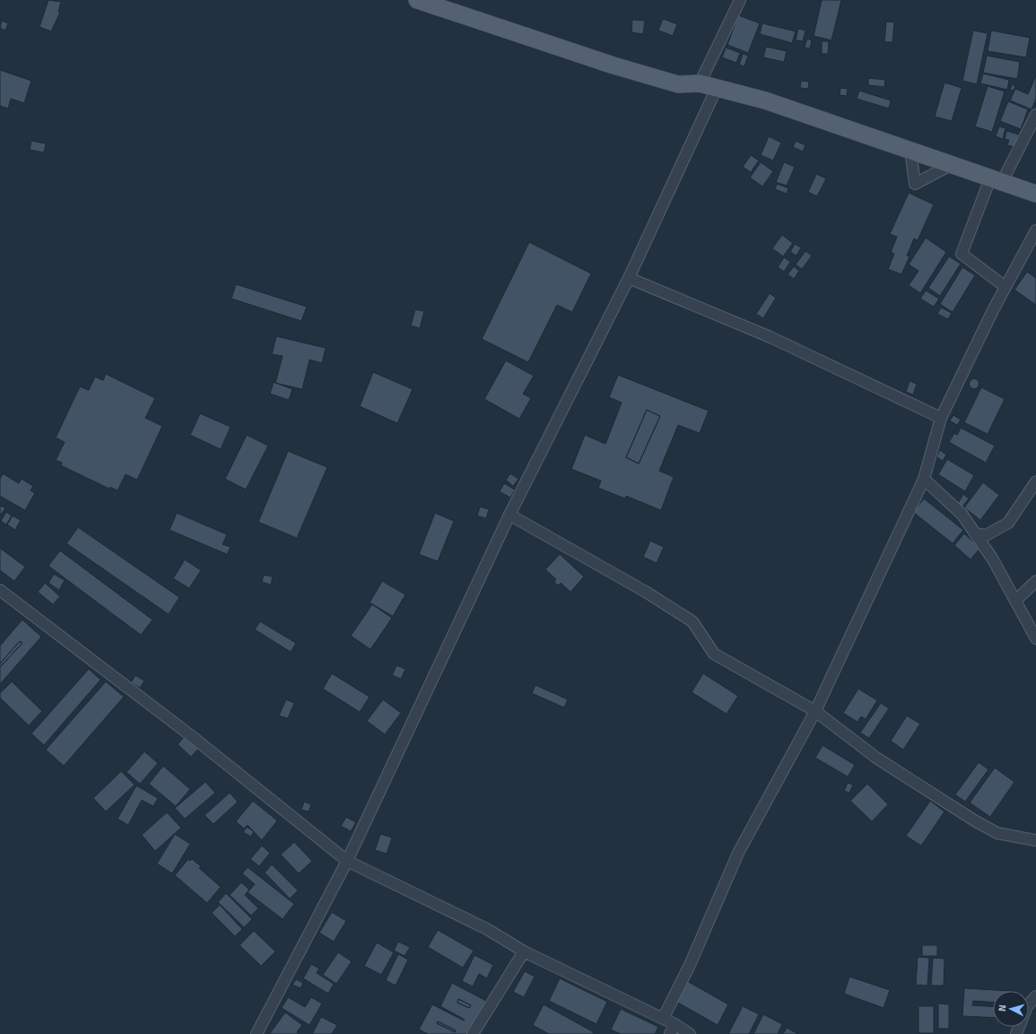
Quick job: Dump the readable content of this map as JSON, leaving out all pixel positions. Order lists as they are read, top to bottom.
{
  "north": "left"
}
